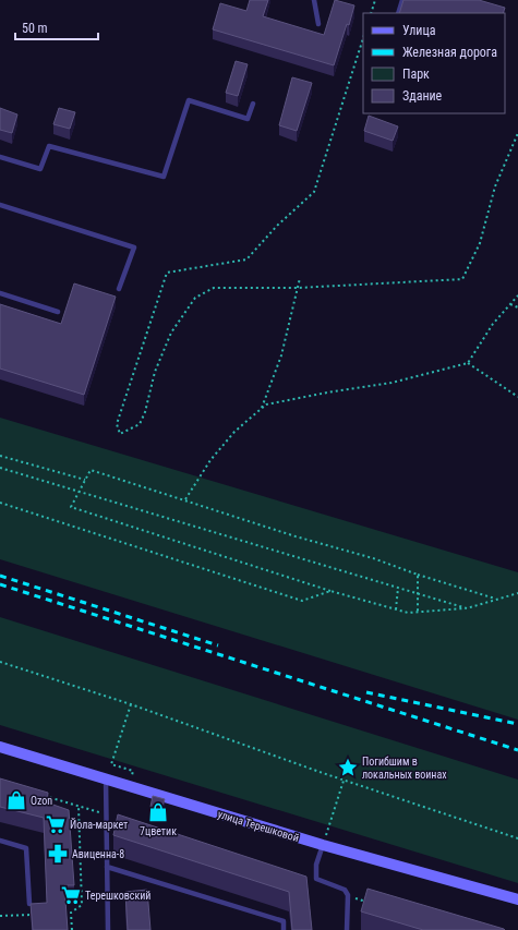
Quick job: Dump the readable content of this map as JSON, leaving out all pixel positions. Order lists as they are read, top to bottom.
{
  "streets": {
    "main road": ["улица Терешковой"]
  },
  "places": {
    "place": ["Погибшим в локальных воинах"],
    "shop": ["Ozon", "7цветик"],
    "supermarket": ["Йола-маркет", "Терешковский"],
    "pharmacy": ["Авиценна-8"]
  },
  "legend": [
    "Улица",
    "Железная дорога",
    "Парк",
    "Здание"
  ],
  "scale_bar": "50 m"
}
